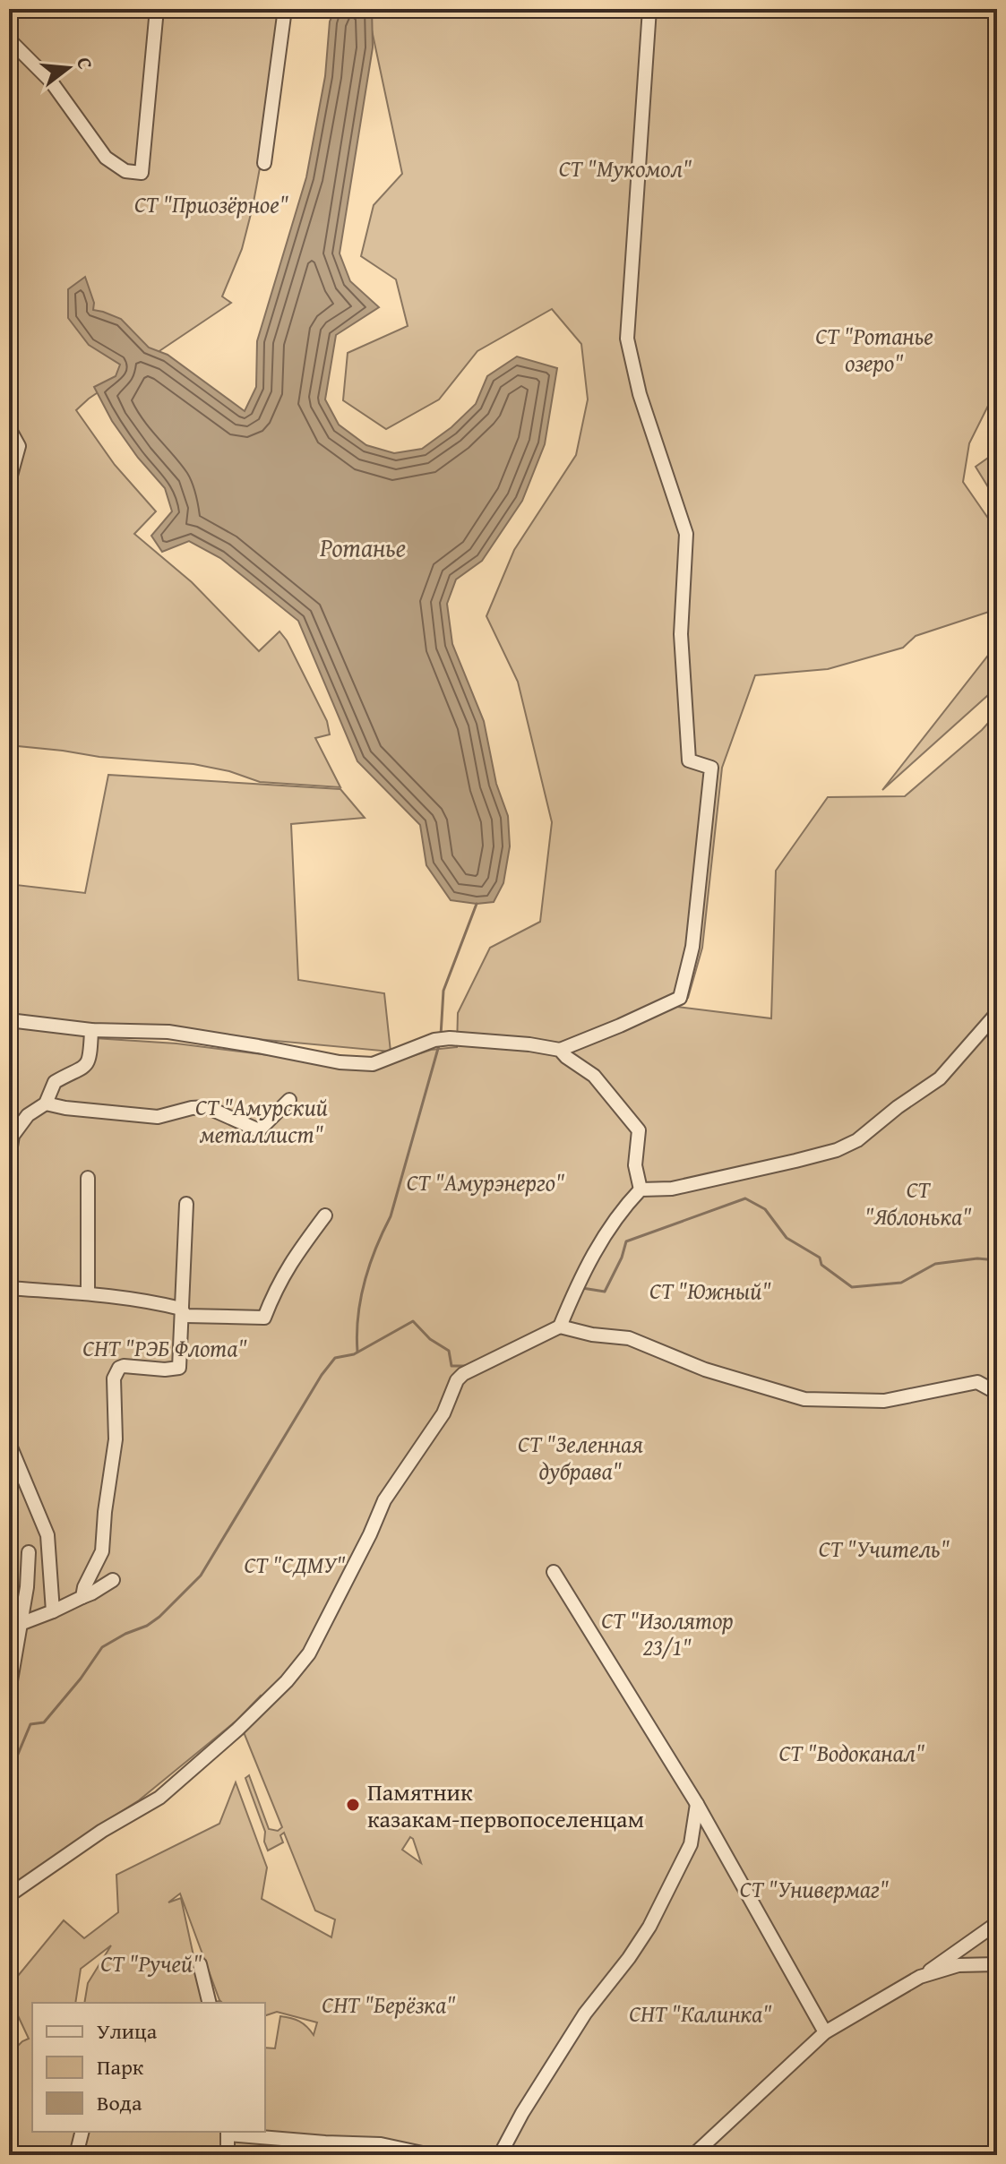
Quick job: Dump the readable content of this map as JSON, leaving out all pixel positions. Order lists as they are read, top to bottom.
{
  "water": ["Ротанье"],
  "parks": [
    "СТ \"Мукомол\"",
    "СТ \"Приозёрное\"",
    "СТ \"Ротанье озеро\"",
    "СТ \"Амурский металлист\"",
    "СТ \"Амурэнерго\"",
    "СТ \"Яблонька\"",
    "СТ \"Южный\"",
    "СНТ \"РЭБ Флота\"",
    "СТ \"Зеленная дубрава\"",
    "СТ \"Учитель\"",
    "СТ \"СДМУ\"",
    "СТ \"Изолятор 23/1\"",
    "СТ \"Водоканал\"",
    "СТ \"Универмаг\"",
    "СТ \"Ручей\"",
    "СНТ \"Берёзка\"",
    "СНТ \"Калинка\""
  ],
  "places": ["Памятник казакам-первопоселенцам"],
  "legend": ["Улица", "Парк", "Вода"],
  "north": "right"
}
